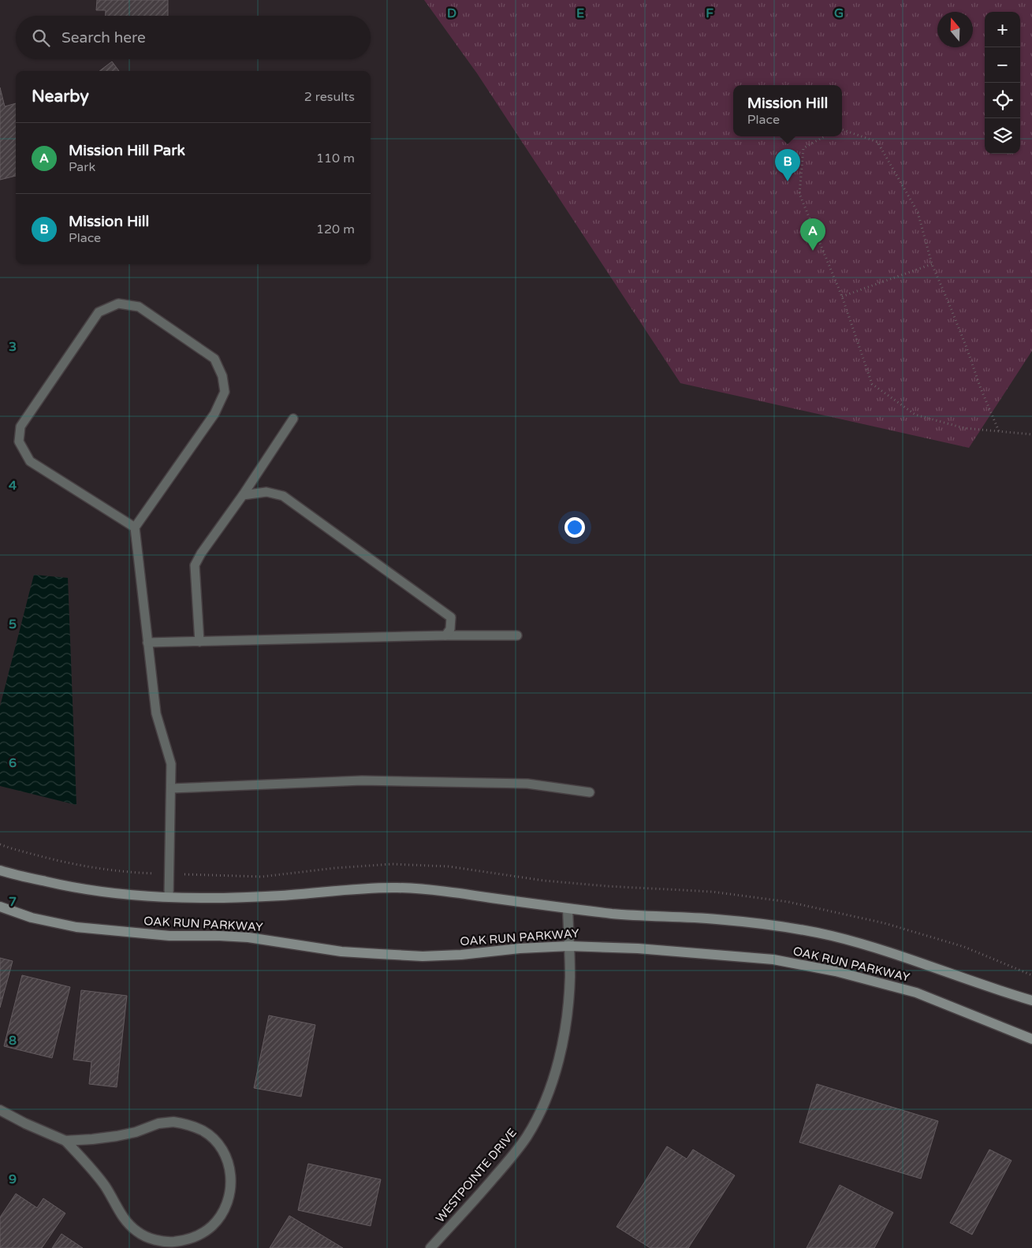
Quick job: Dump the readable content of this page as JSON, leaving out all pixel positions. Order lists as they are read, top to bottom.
{
  "streets": {
    "street": ["OAK RUN PARKWAY", "WESTPOINTE DRIVE"]
  },
  "crossings": [
    ["OAK RUN PARKWAY", "WESTPOINTE DRIVE"]
  ],
  "north": "top",
  "page": {
    "map_buttons": ["+", "−"],
    "search": "Search here",
    "heading": ["Nearby", "2 results"],
    "popup": ["Mission Hill", "Place"],
    "list": [
      {
        "mark": "A",
        "name": "Mission Hill Park",
        "note": "Park",
        "value": "110 m"
      },
      {
        "mark": "B",
        "name": "Mission Hill",
        "note": "Place",
        "value": "120 m"
      }
    ],
    "pins": ["B", "A"]
  },
  "grid": {
    "columns": [
      "D",
      "E",
      "F",
      "G"
    ],
    "rows": [
      "3",
      "4",
      "5",
      "6",
      "7",
      "8",
      "9"
    ]
  }
}
